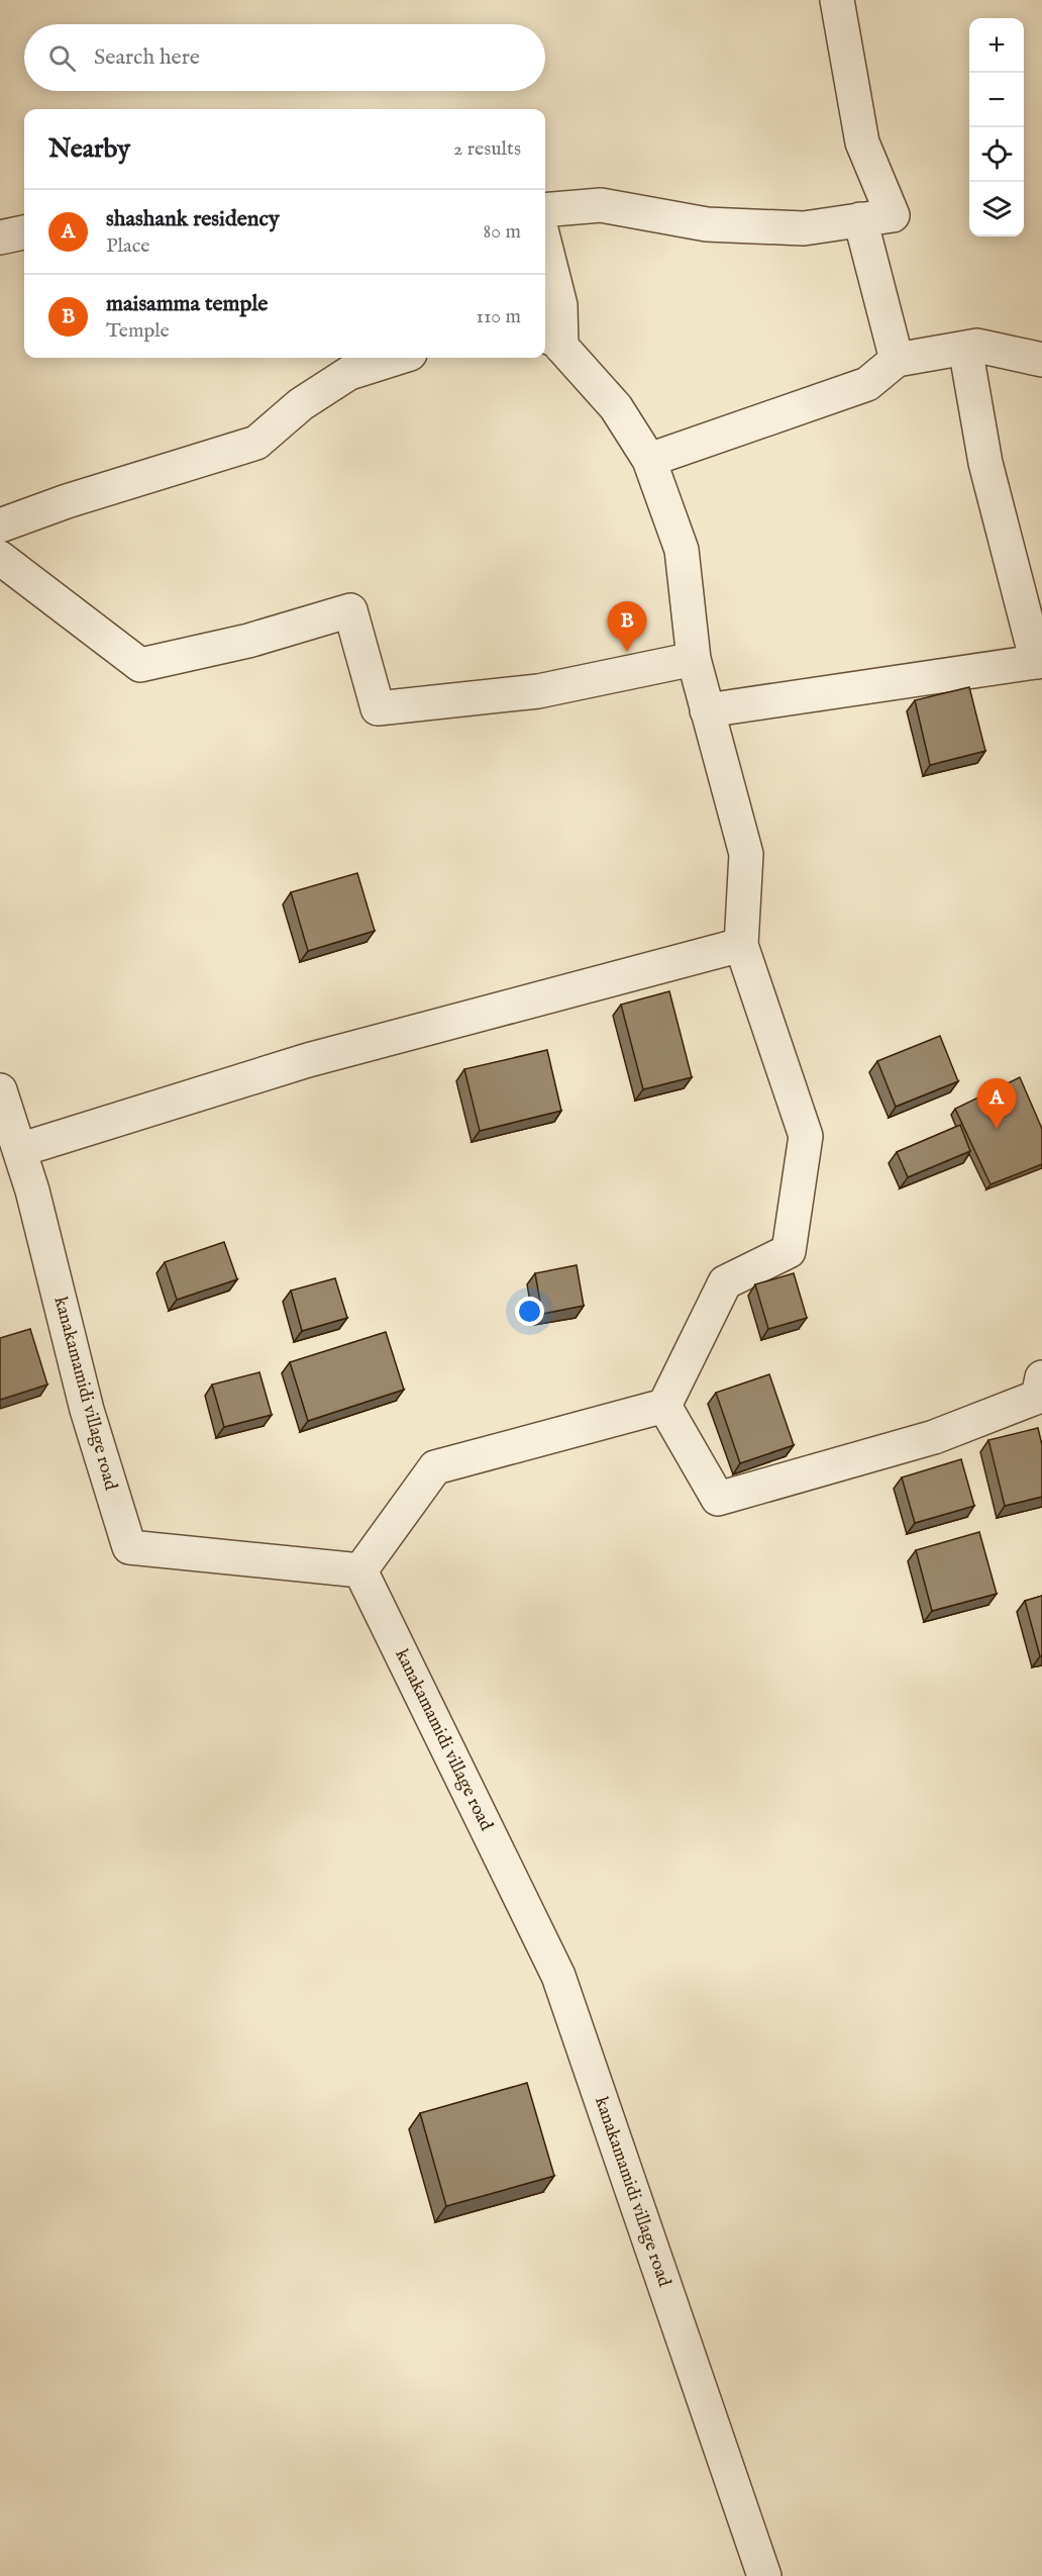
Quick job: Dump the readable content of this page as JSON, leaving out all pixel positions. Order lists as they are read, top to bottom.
{
  "streets": {
    "street": ["kanakamamidi village road"]
  },
  "page": {
    "map_buttons": ["+", "−"],
    "search": "Search here",
    "heading": ["Nearby", "2 results"],
    "list": [
      {
        "mark": "A",
        "name": "shashank residency",
        "note": "Place",
        "value": "80 m"
      },
      {
        "mark": "B",
        "name": "maisamma temple",
        "note": "Temple",
        "value": "110 m"
      }
    ],
    "pins": ["B", "A"]
  }
}
